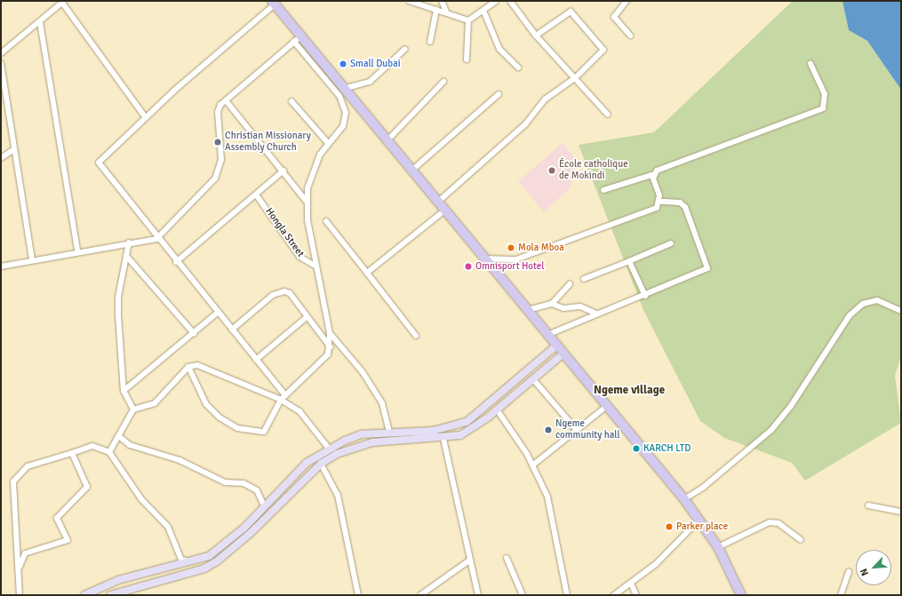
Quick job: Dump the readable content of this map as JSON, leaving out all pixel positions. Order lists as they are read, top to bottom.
{
  "streets": {
    "street": ["Hongla Street"]
  },
  "districts": ["Ngeme village"],
  "places": [
    "Small Dubai",
    "Christian Missionary Assembly Church",
    "École catholique de Mokindi",
    "Mola Mboa",
    "Omnisport Hotel",
    "Ngeme community hall",
    "KARCH LTD",
    "Parker place"
  ],
  "north": "bottom left"
}
